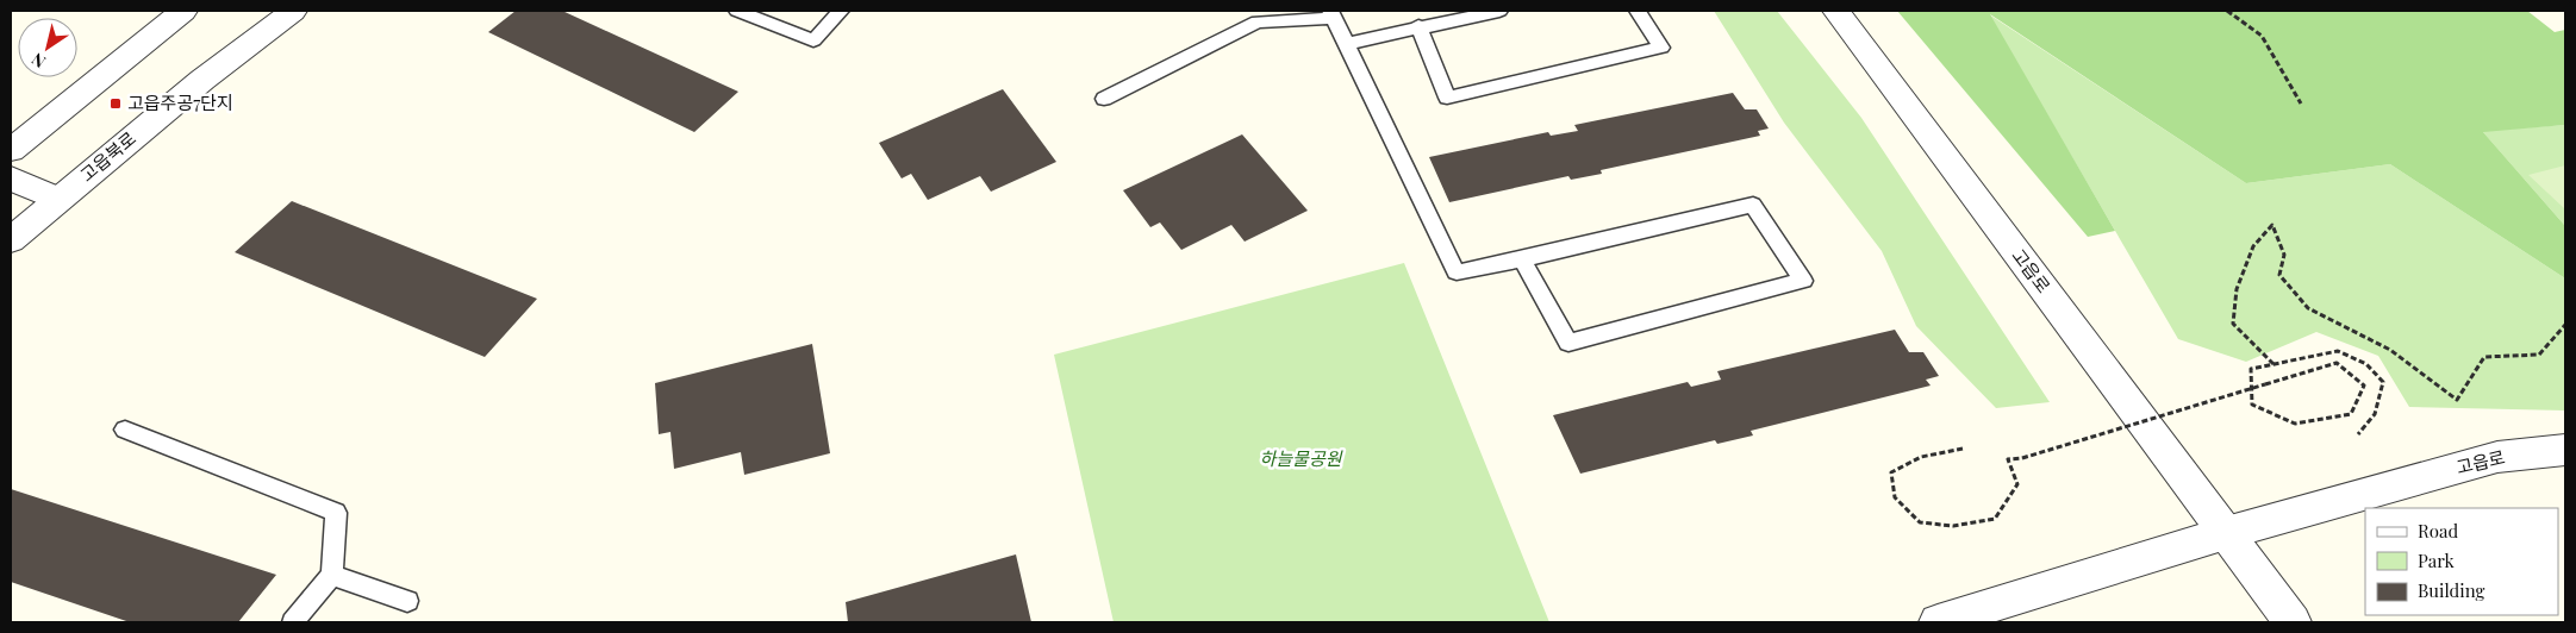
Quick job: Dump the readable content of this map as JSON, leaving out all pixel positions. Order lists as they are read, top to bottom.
{
  "streets": {
    "street": ["고읍북로", "고읍로"]
  },
  "parks": ["하늘물공원"],
  "places": {
    "transit": ["고읍주공7단지"]
  },
  "legend": ["Road", "Park", "Building"],
  "north": "bottom left"
}
